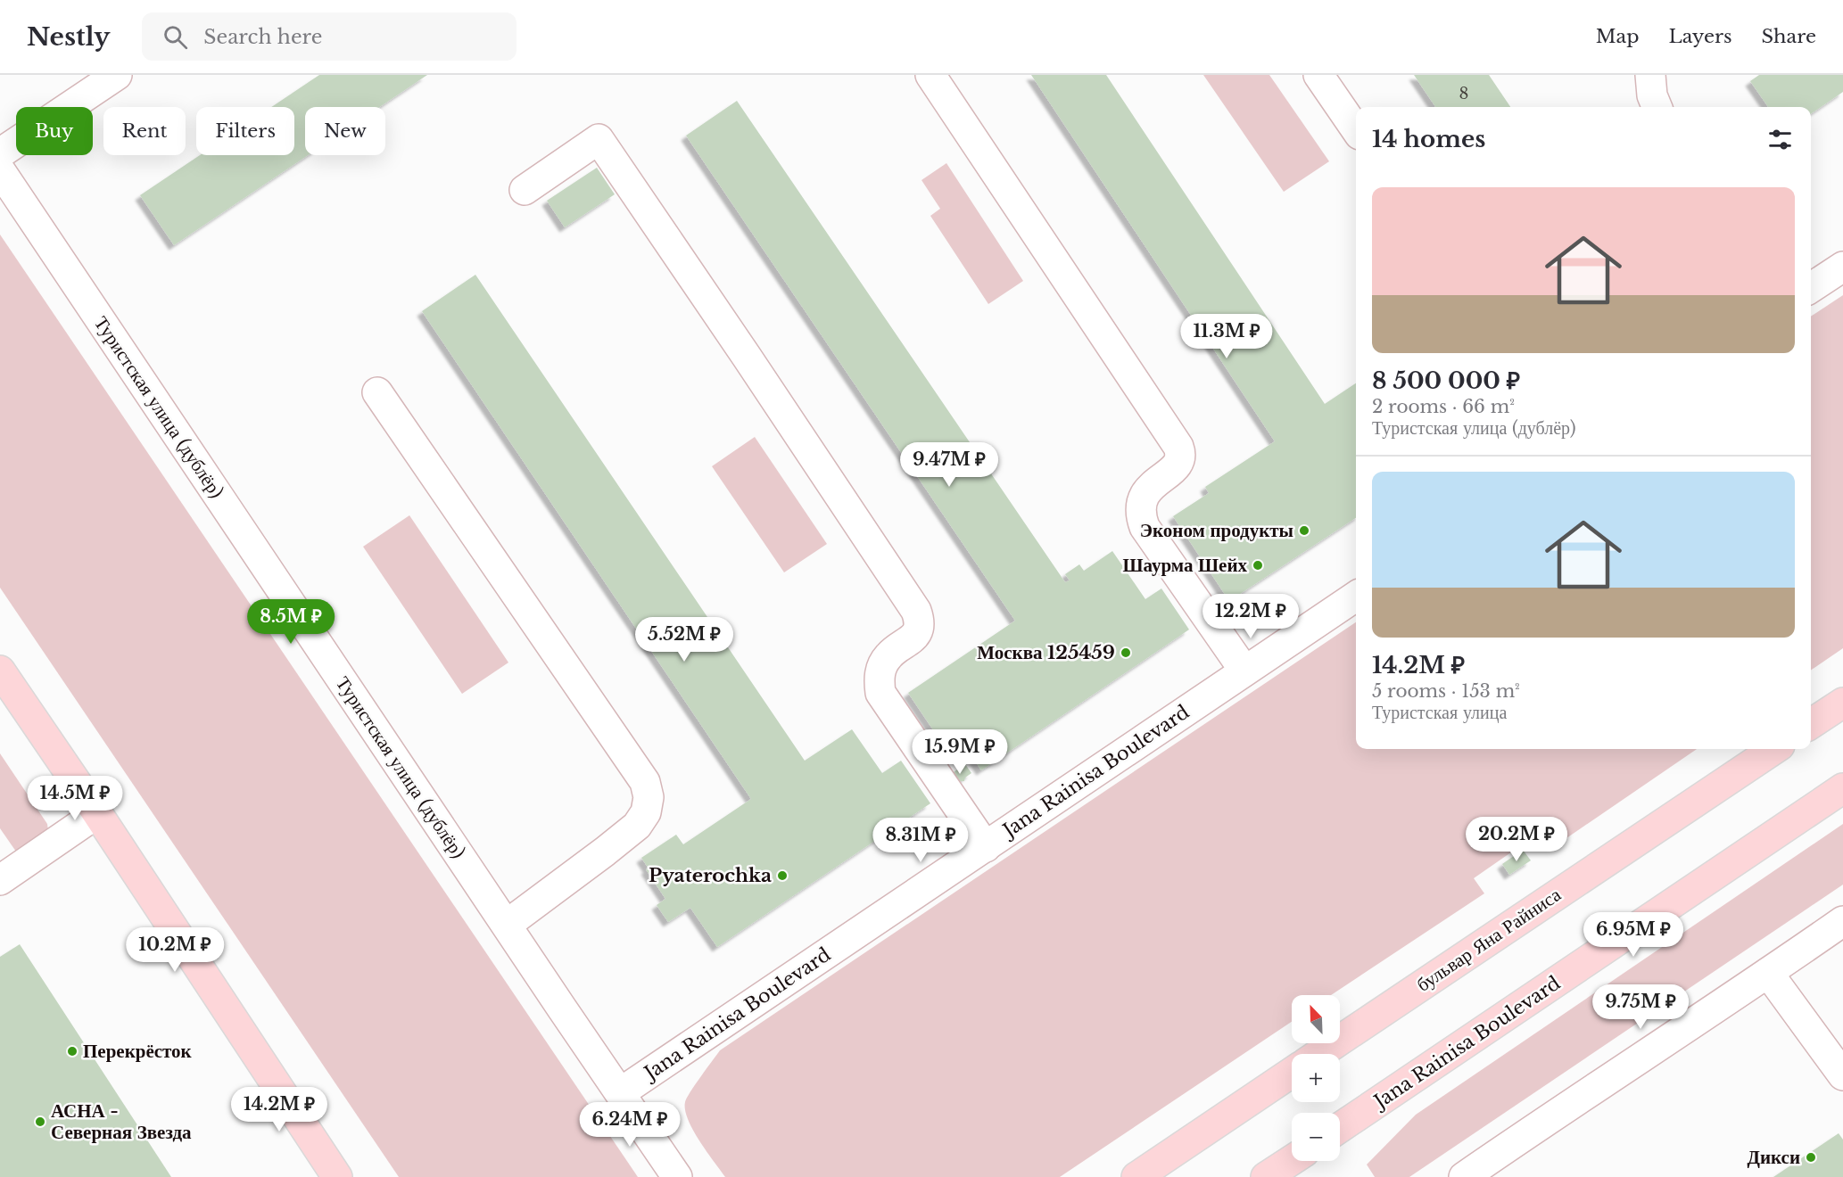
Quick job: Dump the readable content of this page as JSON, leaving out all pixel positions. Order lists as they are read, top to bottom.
{
  "streets": {
    "main road": ["Jana Rainisa Boulevard", "бульвар Яна Райниса"],
    "street": ["Туристская улица (дублёр)"]
  },
  "crossings": [
    ["Туристская улица (дублёр)", "Jana Rainisa Boulevard"]
  ],
  "places": [
    "Эконом продукты",
    "Шаурма Шейх",
    "Москва 125459",
    "Pyaterochka",
    "Перекрёсток",
    "АСНА - Северная Звезда",
    "Дикси"
  ],
  "house_numbers": ["8"],
  "north": "top left",
  "page": {
    "header": "Nestly",
    "search": "Search here",
    "nav": ["Map", "Layers", "Share"],
    "chip": [
      "Buy",
      "Rent",
      "Filters",
      "New"
    ],
    "heading": "14 homes",
    "list": [
      {
        "name": "8 500 000 ₽",
        "note": "2 rooms · 66 m² · Туристская улица (дублёр)"
      },
      {
        "name": "14.2M ₽",
        "note": "5 rooms · 153 m² · Туристская улица"
      }
    ],
    "price": [
      "11.3M ₽",
      "9.47M ₽",
      "12.2M ₽",
      "8.5M ₽",
      "5.52M ₽",
      "15.9M ₽",
      "14.5M ₽",
      "20.2M ₽",
      "8.31M ₽",
      "6.95M ₽",
      "10.2M ₽",
      "9.75M ₽",
      "14.2M ₽",
      "6.24M ₽"
    ],
    "map_buttons": ["+", "−"]
  }
}
